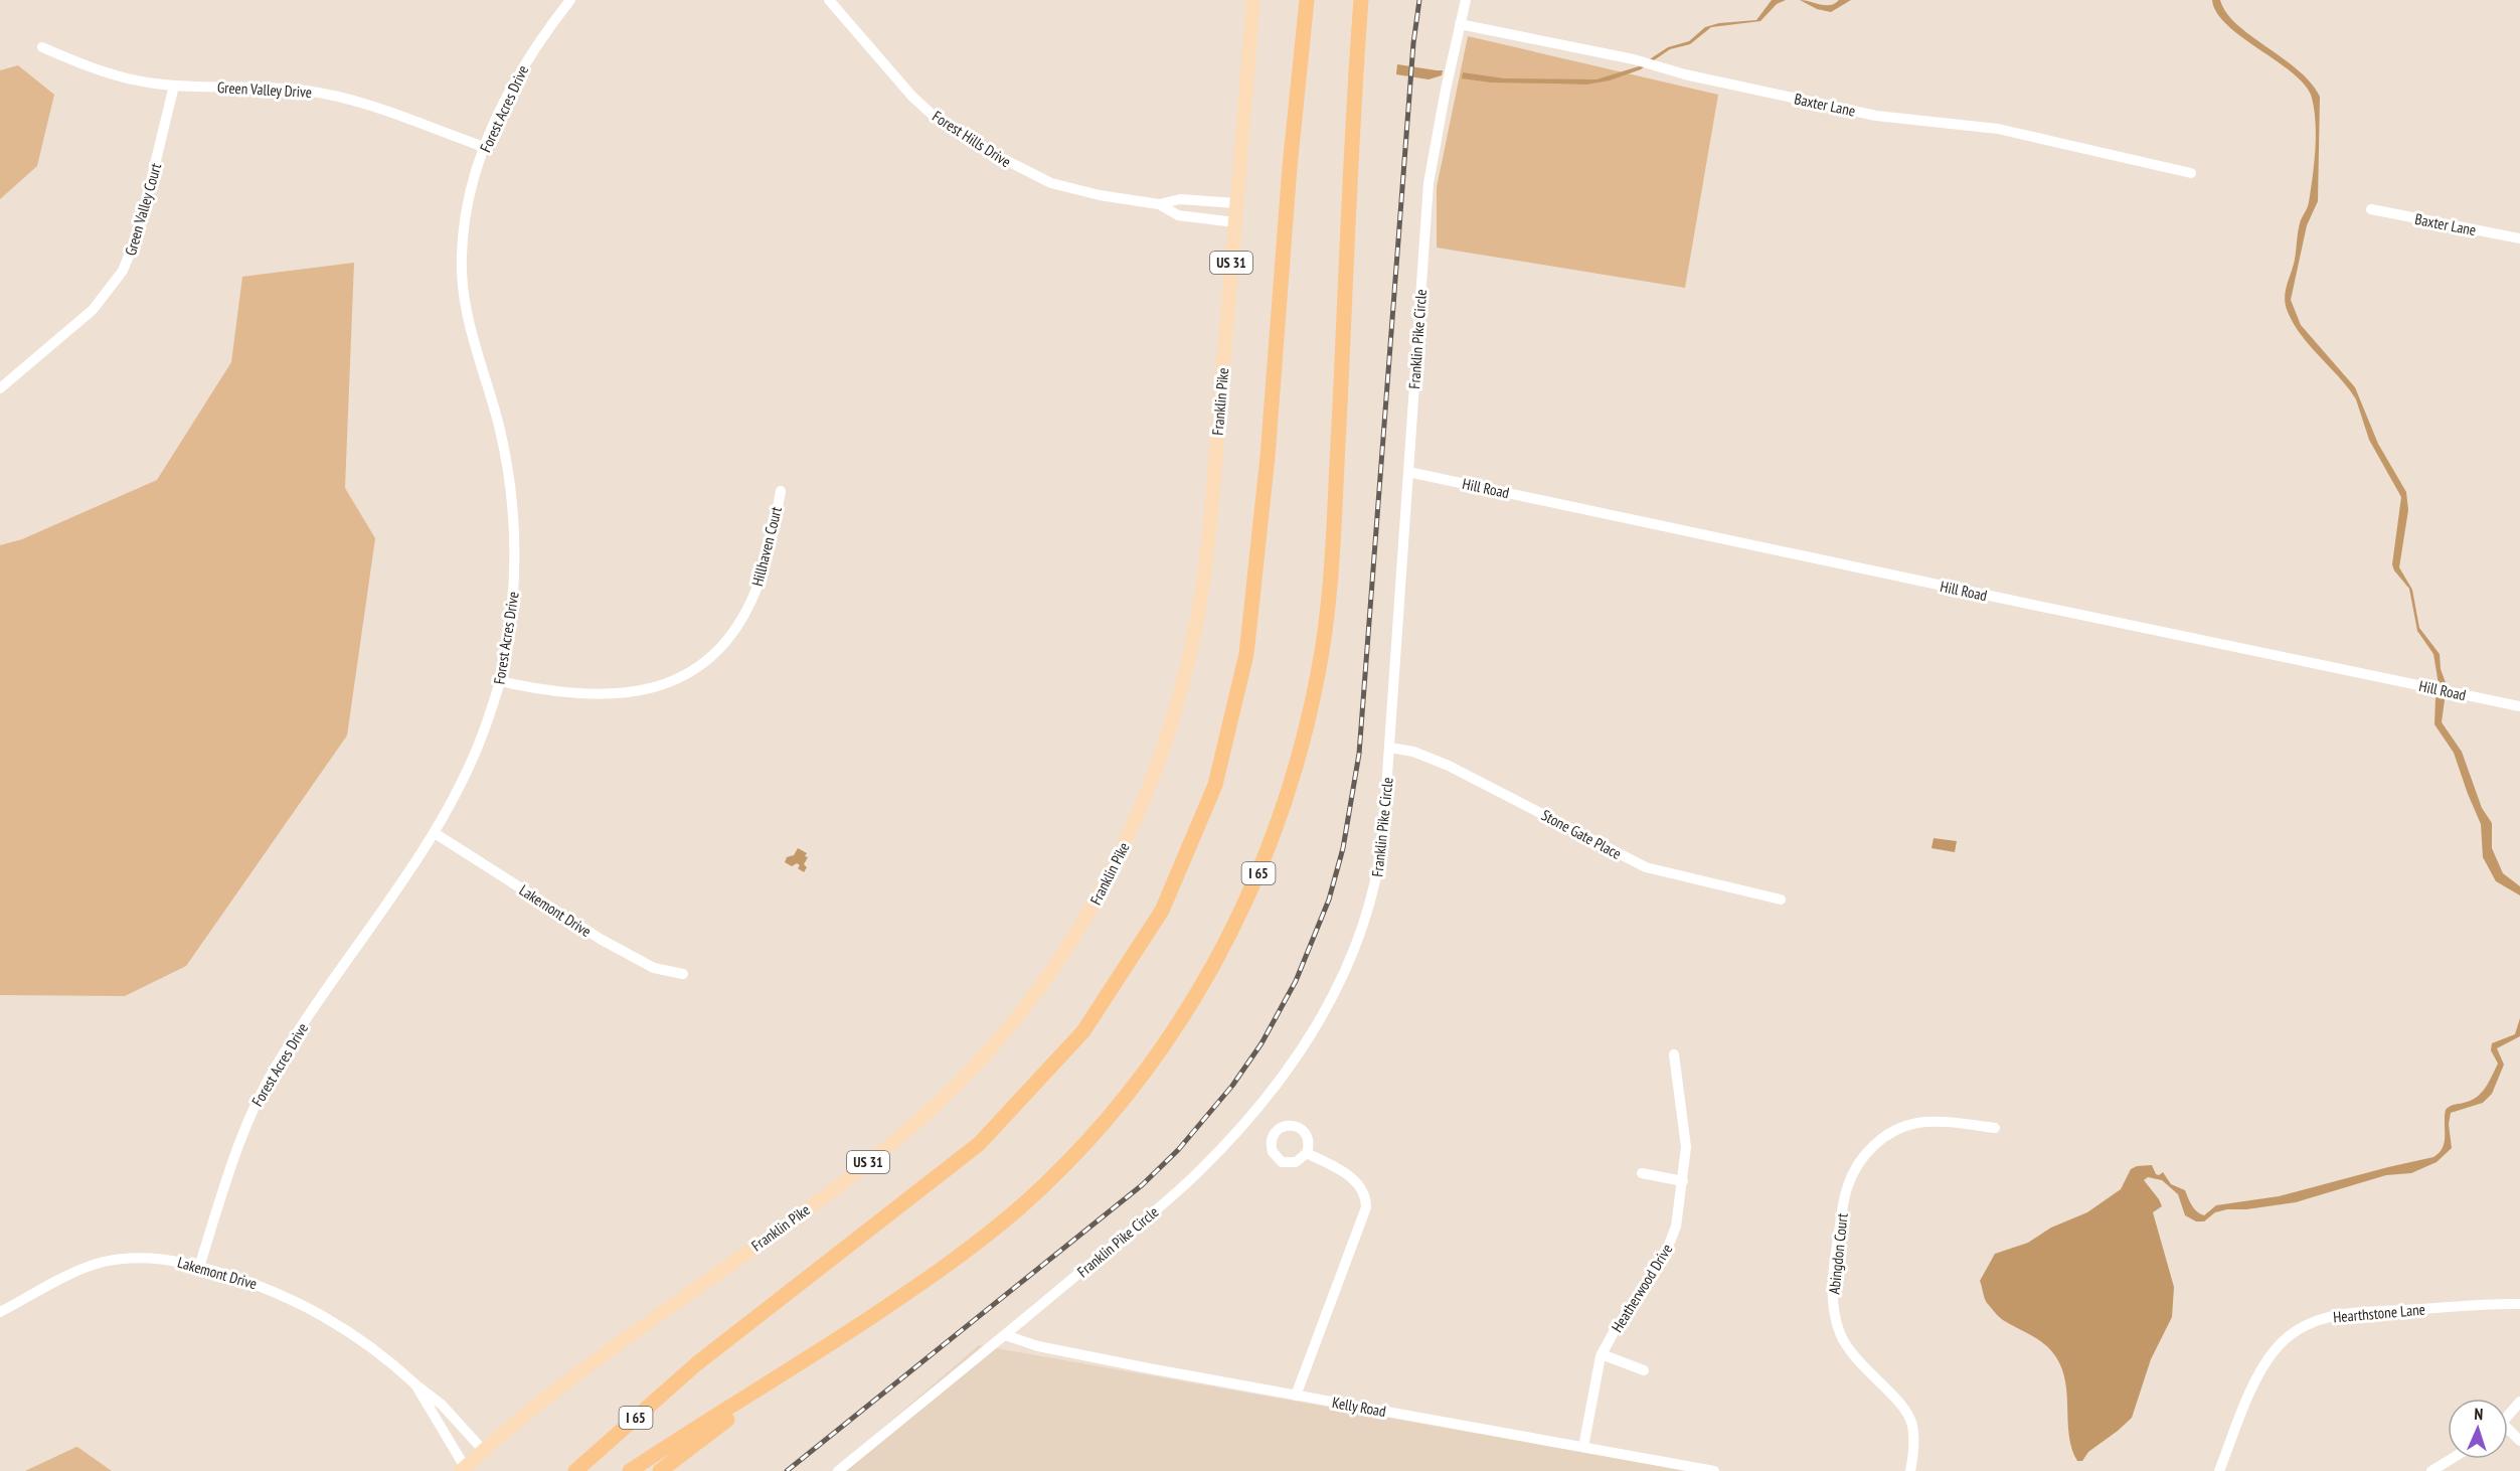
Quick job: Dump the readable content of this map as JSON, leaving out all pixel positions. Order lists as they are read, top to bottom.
{
  "streets": {
    "highway": ["I 65"],
    "main road": ["US 31", "Franklin Pike"],
    "street": [
      "Green Valley Drive",
      "Baxter Lane",
      "Forest Acres Drive",
      "Forest Hills Drive",
      "Green Valley Court",
      "Franklin Pike Circle",
      "Hill Road",
      "Hillhaven Court",
      "Stone Gate Place",
      "Lakemont Drive",
      "Abingdon Court",
      "Heatherwood Drive",
      "Hearthstone Lane",
      "Kelly Road"
    ]
  },
  "crossings": [
    ["Green Valley Drive", "Forest Acres Drive"],
    ["Green Valley Drive", "Green Valley Court"],
    ["Baxter Lane", "Franklin Pike Circle"],
    ["Forest Acres Drive", "Hillhaven Court"],
    ["Forest Acres Drive", "Lakemont Drive"],
    ["Forest Hills Drive", "Franklin Pike"],
    ["Franklin Pike Circle", "Hill Road"],
    ["Franklin Pike Circle", "Stone Gate Place"],
    ["Franklin Pike Circle", "Kelly Road"],
    ["Franklin Pike", "Lakemont Drive"],
    ["Heatherwood Drive", "Kelly Road"]
  ],
  "north": "top"
}
